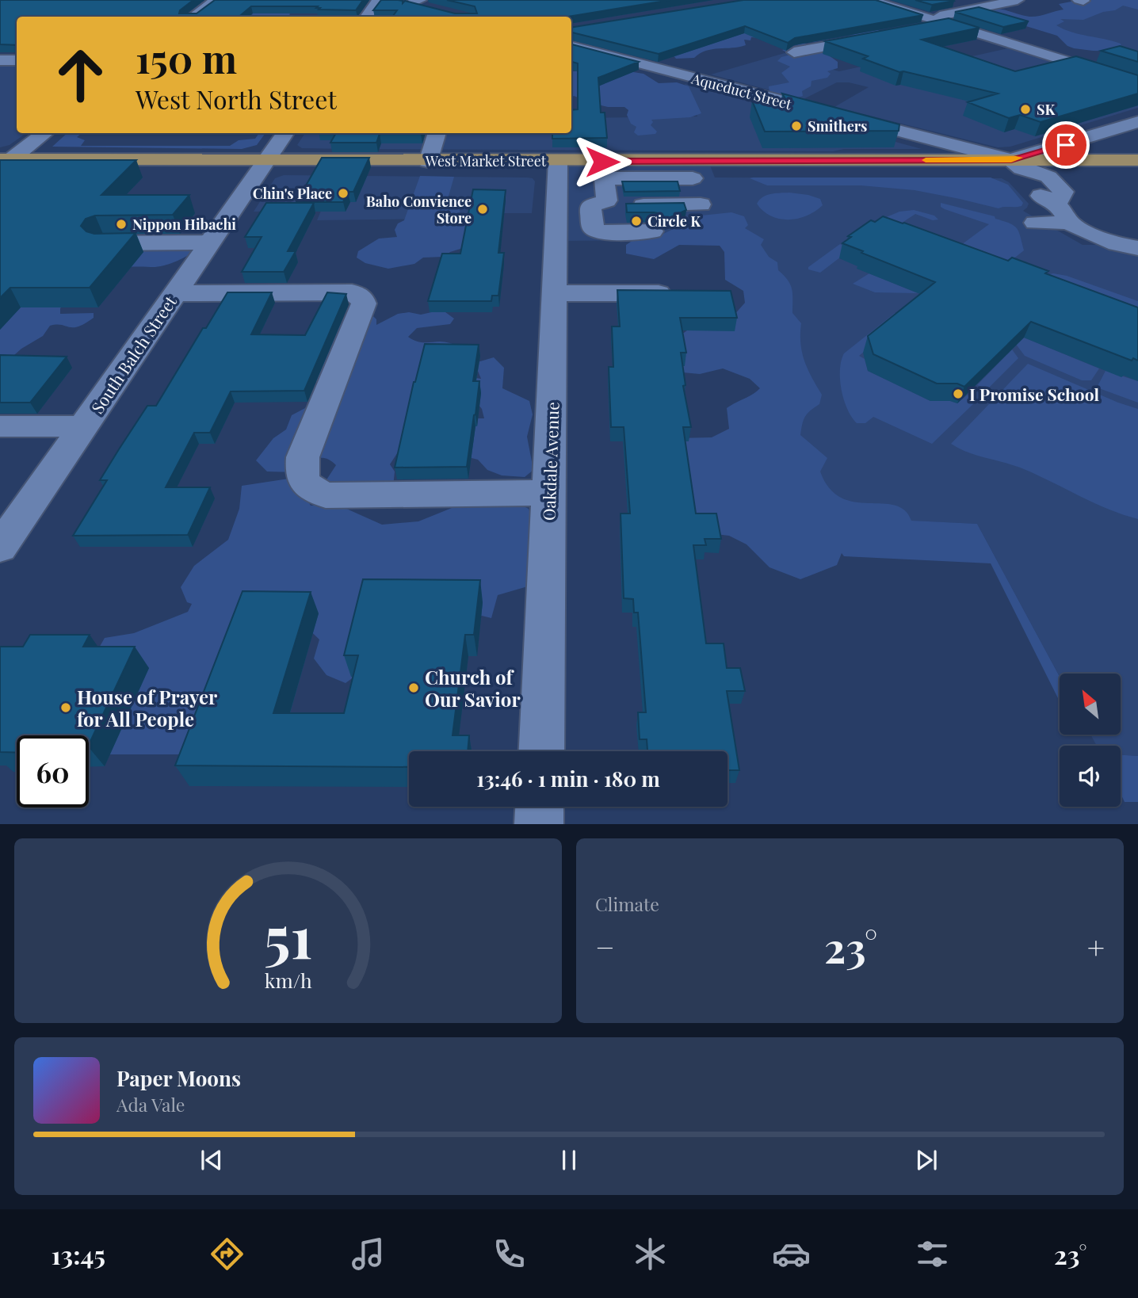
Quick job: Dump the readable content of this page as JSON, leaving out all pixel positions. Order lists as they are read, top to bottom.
{
  "streets": {
    "main road": ["West Market Street"],
    "street": ["Aqueduct Street", "South Balch Street", "Oakdale Avenue"]
  },
  "crossings": [
    ["Aqueduct Street", "West Market Street"],
    ["West Market Street", "South Balch Street"],
    ["West Market Street", "Oakdale Avenue"]
  ],
  "places": [
    "SK",
    "Smithers",
    "Chin's Place",
    "Baho Convience Store",
    "Circle K",
    "Nippon Hibachi",
    "I Promise School",
    "Church of Our Savior",
    "House of Prayer for All People"
  ],
  "north": "top left",
  "page": {
    "turn": ["150 m", "West North Street"],
    "limit": "60",
    "trip": "13:46 · 1 min · 180 m",
    "tile": "Climate",
    "heat": ["−", "23°", "+"],
    "song": ["Paper Moons", "Ada Vale"],
    "tabs": ["13:45", "23°"],
    "gauge": ["51", "km/h"]
  }
}
